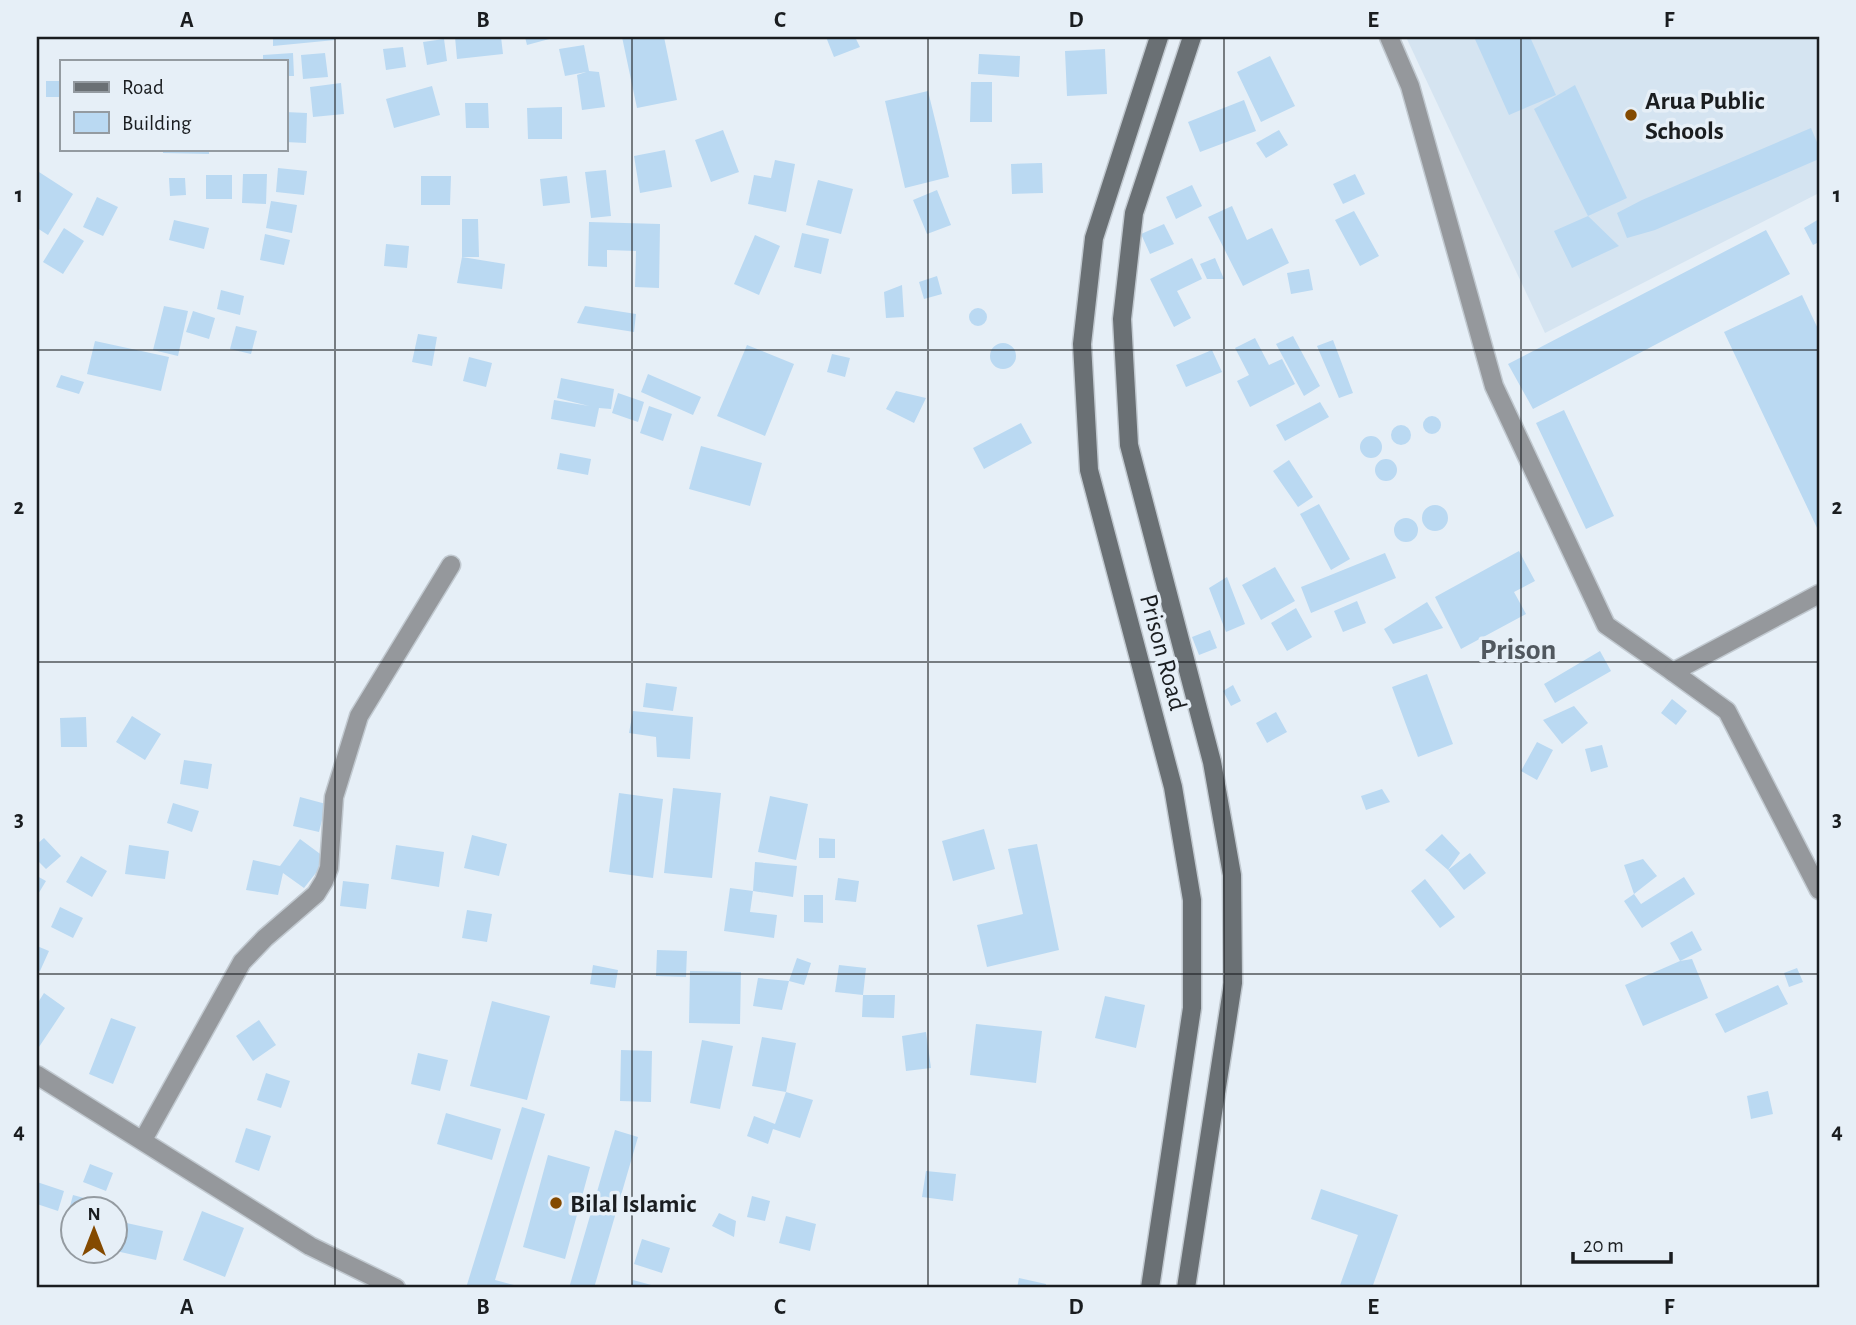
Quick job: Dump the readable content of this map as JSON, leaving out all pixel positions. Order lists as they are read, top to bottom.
{
  "streets": {
    "street": ["Prison Road"]
  },
  "districts": ["Prison"],
  "places": ["Arua Public Schools", "Bilal Islamic"],
  "legend": ["Road", "Building"],
  "scale_bar": "20 m",
  "north": "top",
  "grid": {
    "columns": [
      "A",
      "B",
      "C",
      "D",
      "E",
      "F"
    ],
    "rows": [
      "1",
      "2",
      "3",
      "4"
    ]
  }
}
